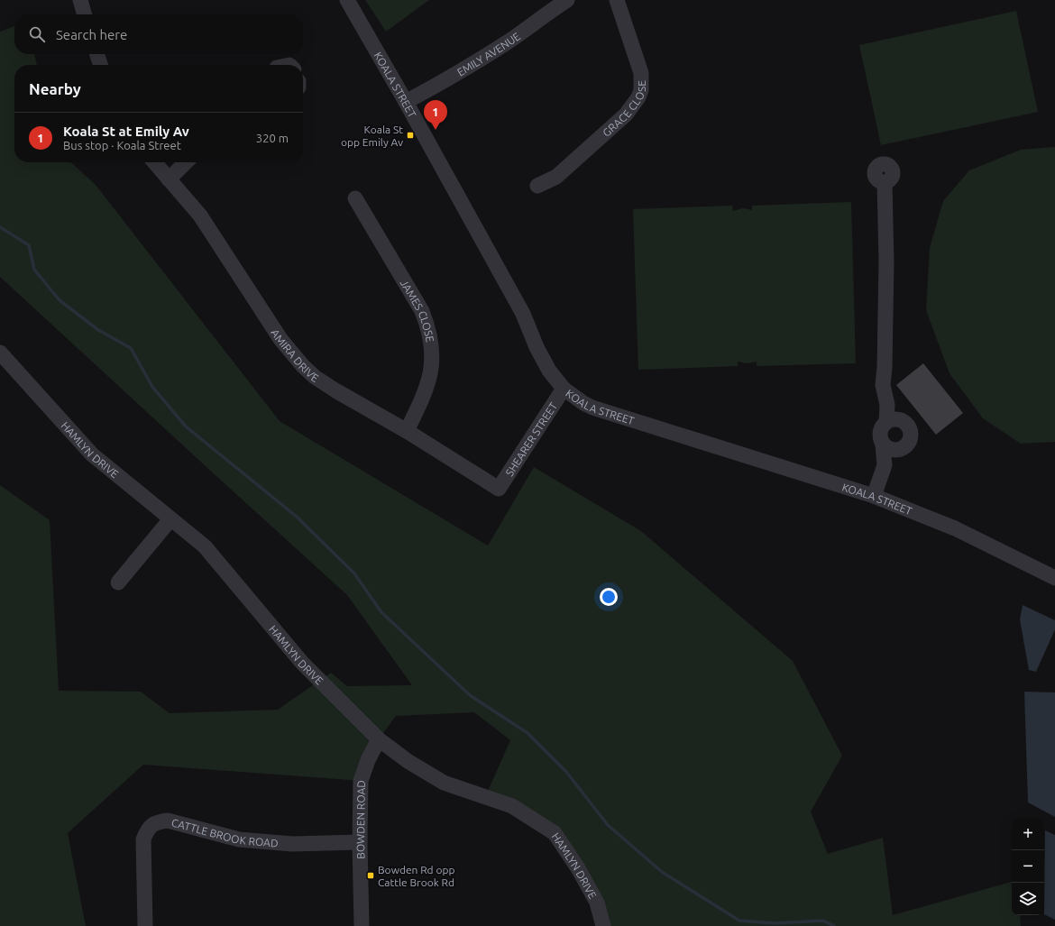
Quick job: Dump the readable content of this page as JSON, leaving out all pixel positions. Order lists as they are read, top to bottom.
{
  "streets": {
    "street": [
      "EMILY AVENUE",
      "KOALA STREET",
      "GRACE CLOSE",
      "JAMES CLOSE",
      "AMIRA DRIVE",
      "SHEARER STREET",
      "HAMLYN DRIVE",
      "BOWDEN ROAD",
      "CATTLE BROOK ROAD"
    ]
  },
  "crossings": [
    ["EMILY AVENUE", "KOALA STREET"],
    ["KOALA STREET", "SHEARER STREET"],
    ["JAMES CLOSE", "AMIRA DRIVE"],
    ["AMIRA DRIVE", "SHEARER STREET"],
    ["HAMLYN DRIVE", "BOWDEN ROAD"],
    ["BOWDEN ROAD", "CATTLE BROOK ROAD"]
  ],
  "places": {
    "transit": ["Koala St opp Emily Av", "Bowden Rd opp Cattle Brook Rd"]
  },
  "page": {
    "search": "Search here",
    "heading": "Nearby",
    "pins": "1",
    "list": [
      {
        "mark": "1",
        "name": "Koala St at Emily Av",
        "note": "Bus stop · Koala Street",
        "value": "320 m"
      }
    ],
    "map_buttons": ["+", "−"]
  }
}
